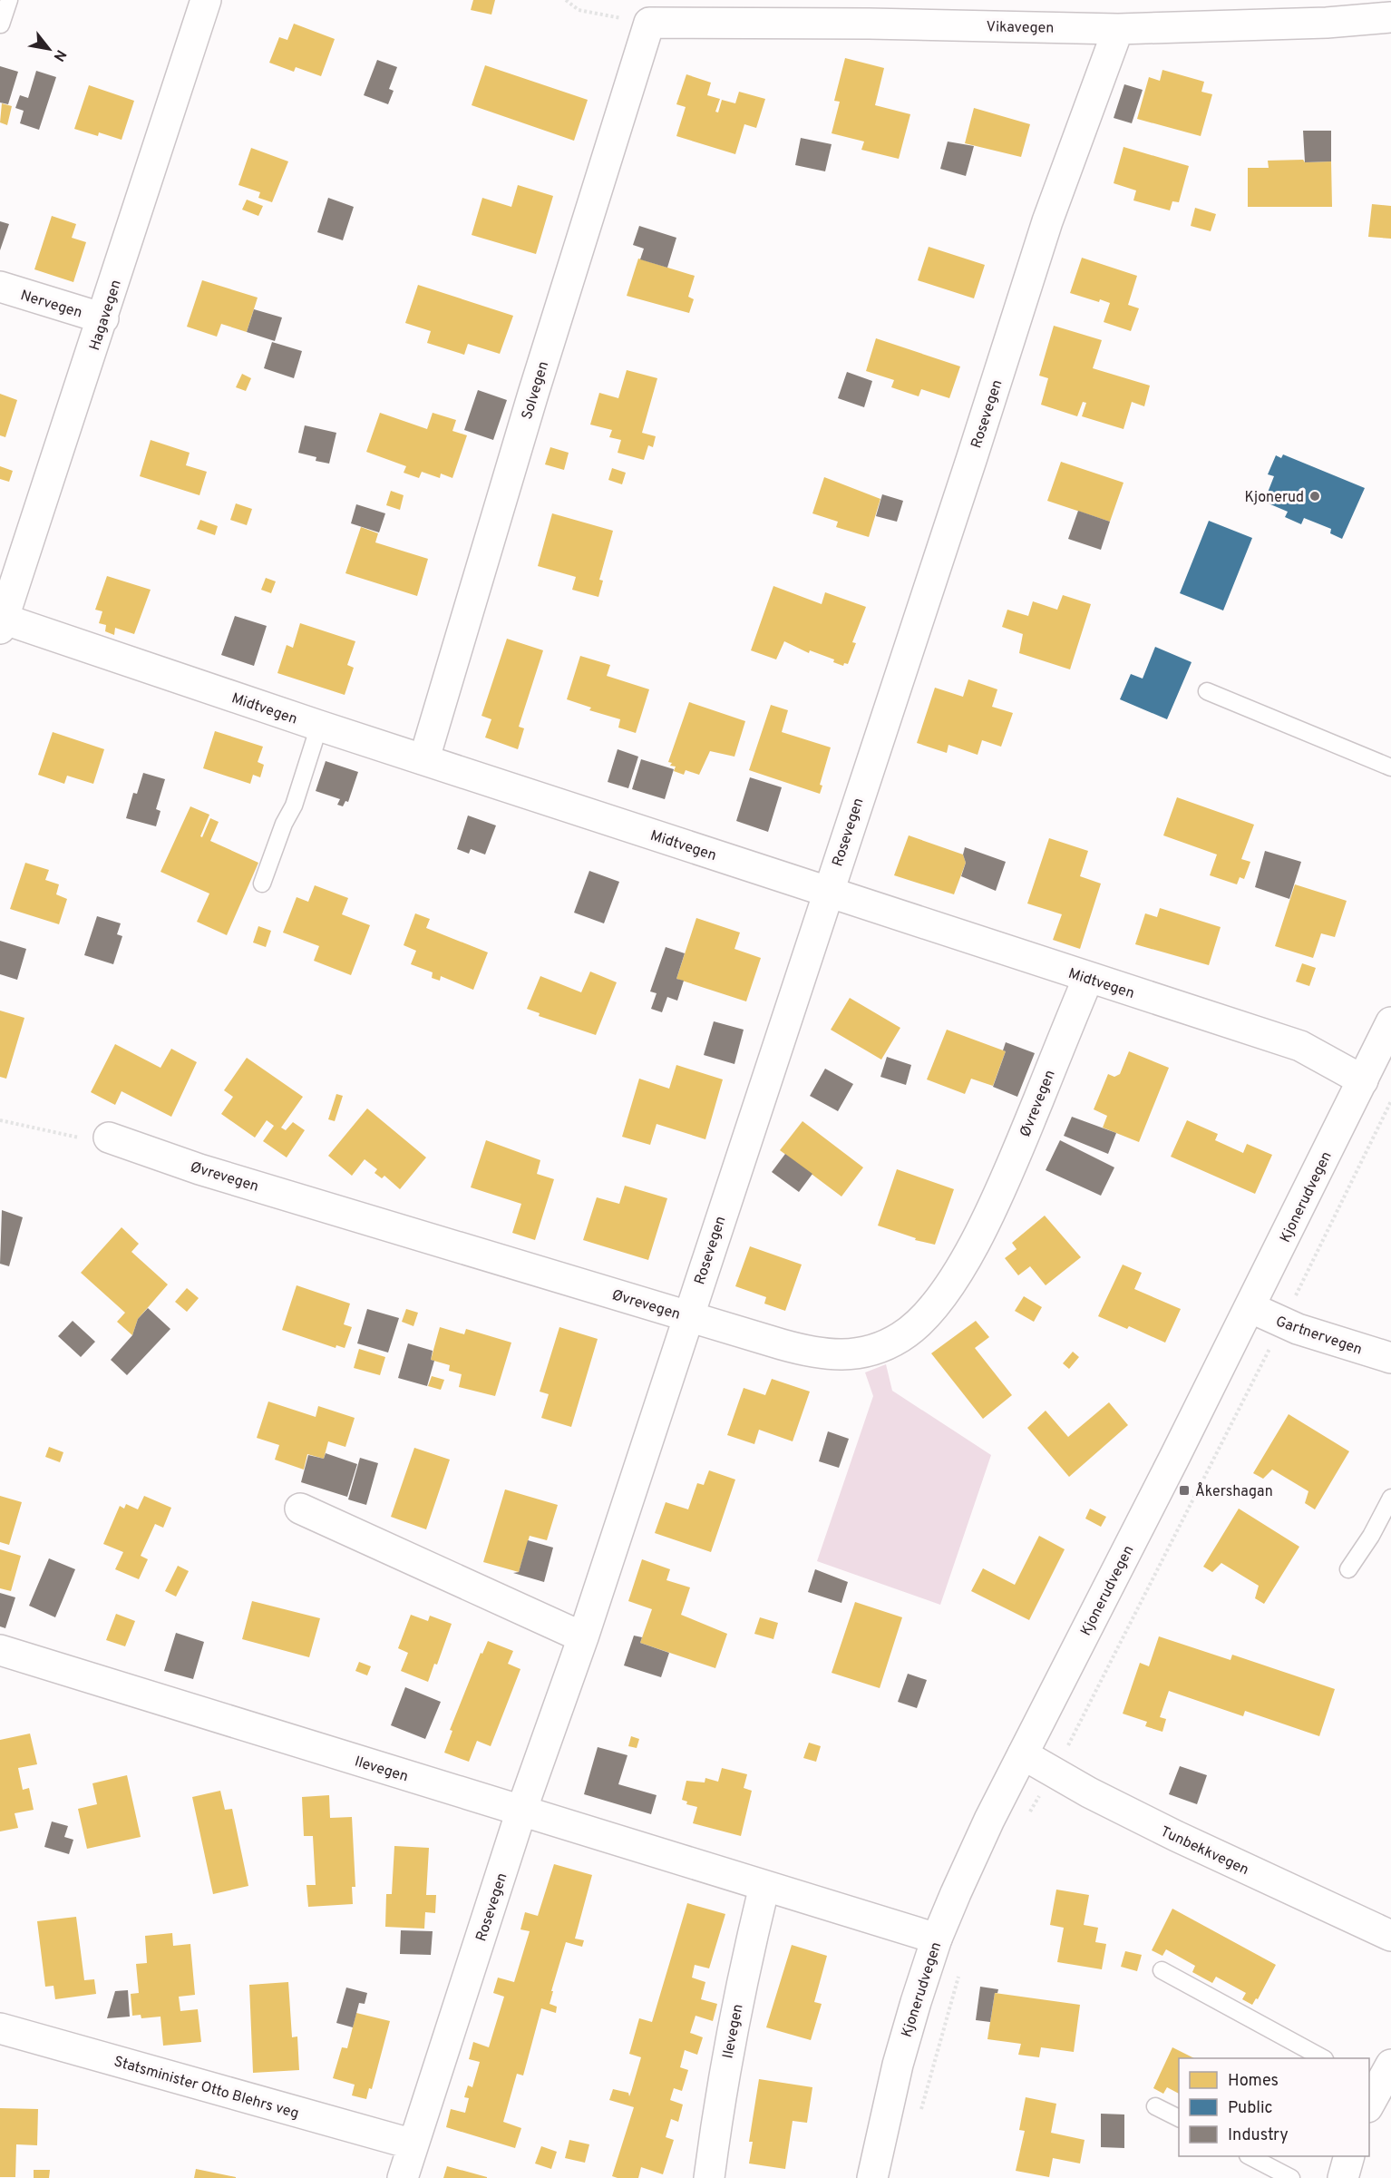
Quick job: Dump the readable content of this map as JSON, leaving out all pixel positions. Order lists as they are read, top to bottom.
{
  "streets": {
    "street": [
      "Vikavegen",
      "Nervegen",
      "Hagavegen",
      "Solvegen",
      "Rosevegen",
      "Midtvegen",
      "Øvrevegen",
      "Kjonerudvegen",
      "Gartnervegen",
      "Ilevegen",
      "Tunbekkvegen",
      "Statsminister Otto Blehrs veg"
    ]
  },
  "crossings": [
    ["Vikavegen", "Solvegen"],
    ["Vikavegen", "Rosevegen"],
    ["Nervegen", "Hagavegen"],
    ["Hagavegen", "Midtvegen"],
    ["Solvegen", "Midtvegen"],
    ["Rosevegen", "Midtvegen"],
    ["Rosevegen", "Øvrevegen"],
    ["Rosevegen", "Ilevegen"],
    ["Rosevegen", "Statsminister Otto Blehrs veg"],
    ["Midtvegen", "Øvrevegen"],
    ["Midtvegen", "Kjonerudvegen"],
    ["Kjonerudvegen", "Gartnervegen"],
    ["Kjonerudvegen", "Ilevegen"],
    ["Kjonerudvegen", "Tunbekkvegen"]
  ],
  "places": {
    "other": ["Kjonerud"],
    "transit": ["Åkershagan"]
  },
  "legend": ["Homes", "Public", "Industry"],
  "north": "bottom right"
}
